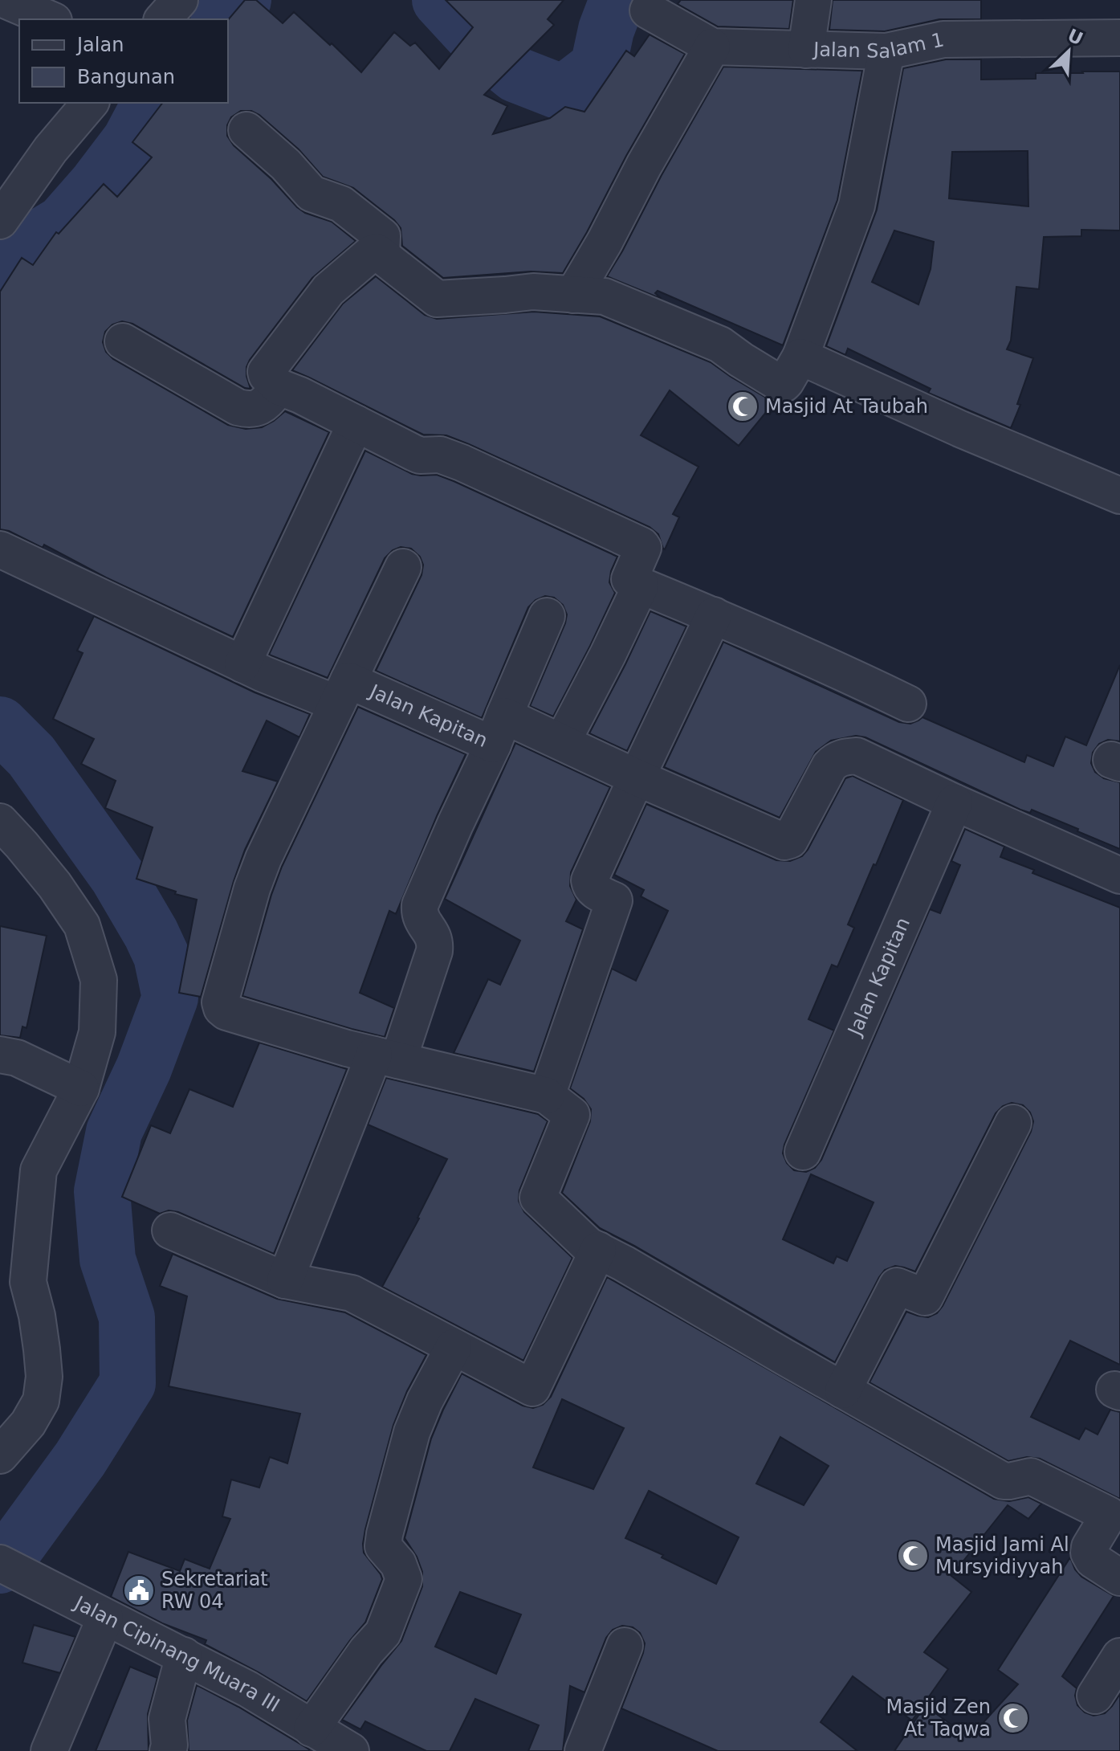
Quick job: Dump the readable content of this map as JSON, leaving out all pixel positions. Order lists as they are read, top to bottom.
{
  "streets": {
    "street": ["Jalan Salam 1", "Jalan Kapitan", "Jalan Cipinang Muara III"]
  },
  "places": {
    "mosque": ["Masjid At Taubah", "Masjid Jami Al Mursyidiyyah", "Masjid Zen At Taqwa"],
    "public building": ["Sekretariat RW 04"]
  },
  "legend": ["Jalan", "Bangunan"],
  "north": "top right"
}
